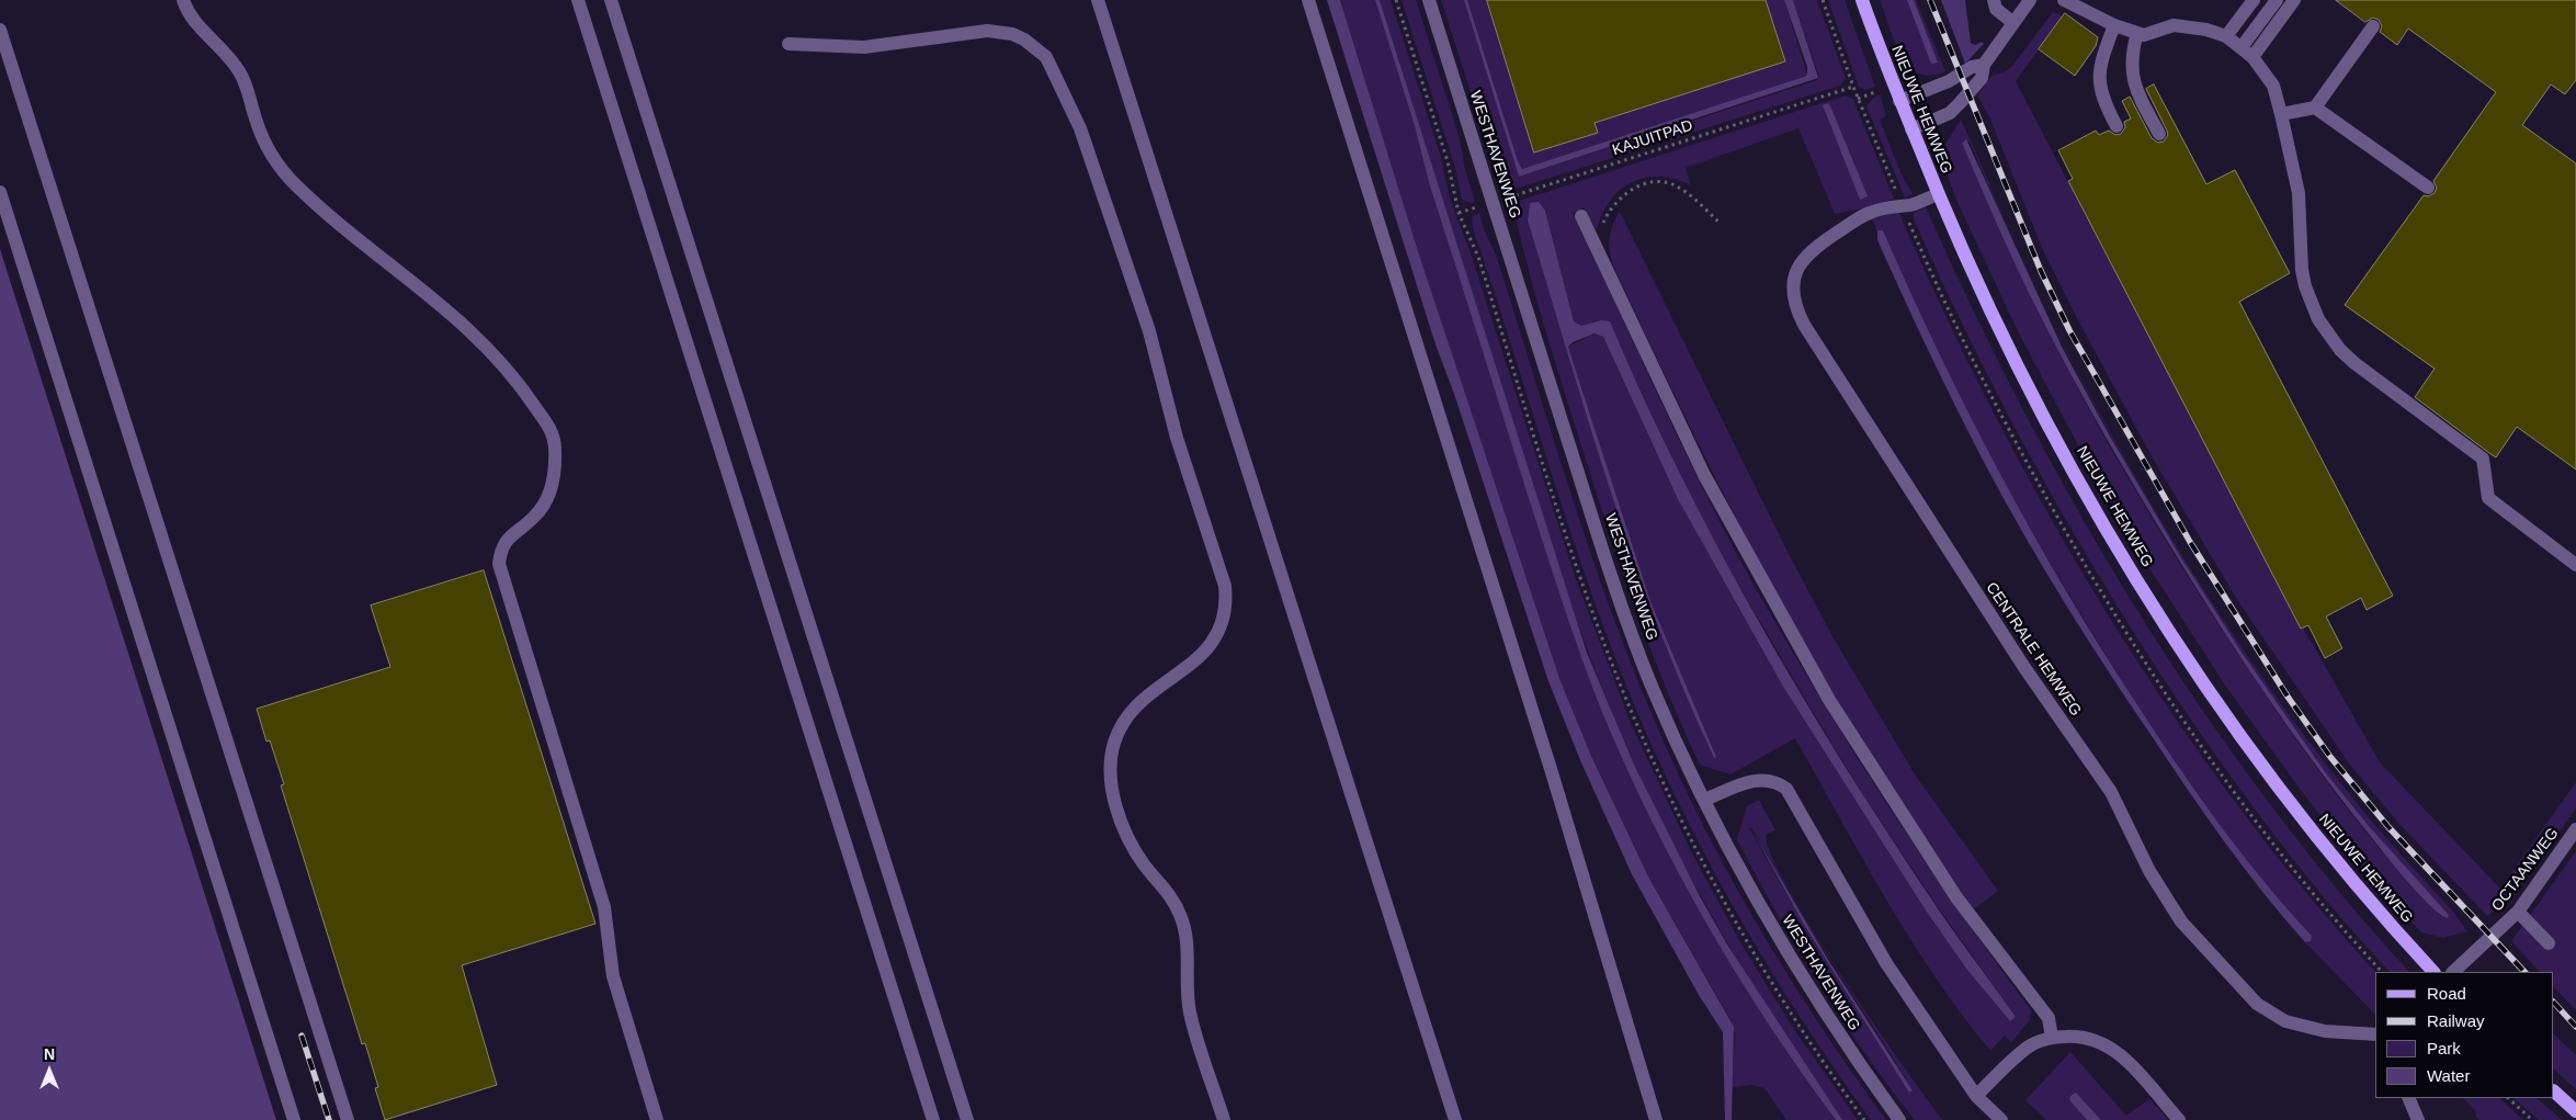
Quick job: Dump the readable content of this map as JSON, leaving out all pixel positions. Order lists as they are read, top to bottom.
{
  "streets": {
    "main road": ["NIEUWE HEMWEG"],
    "street": ["WESTHAVENWEG", "CENTRALE HEMWEG", "OCTAANWEG"],
    "path": ["KAJUITPAD"]
  },
  "crossings": [
    ["NIEUWE HEMWEG", "CENTRALE HEMWEG"],
    ["KAJUITPAD", "WESTHAVENWEG"]
  ],
  "legend": [
    "Road",
    "Railway",
    "Park",
    "Water"
  ],
  "north": "top"
}
